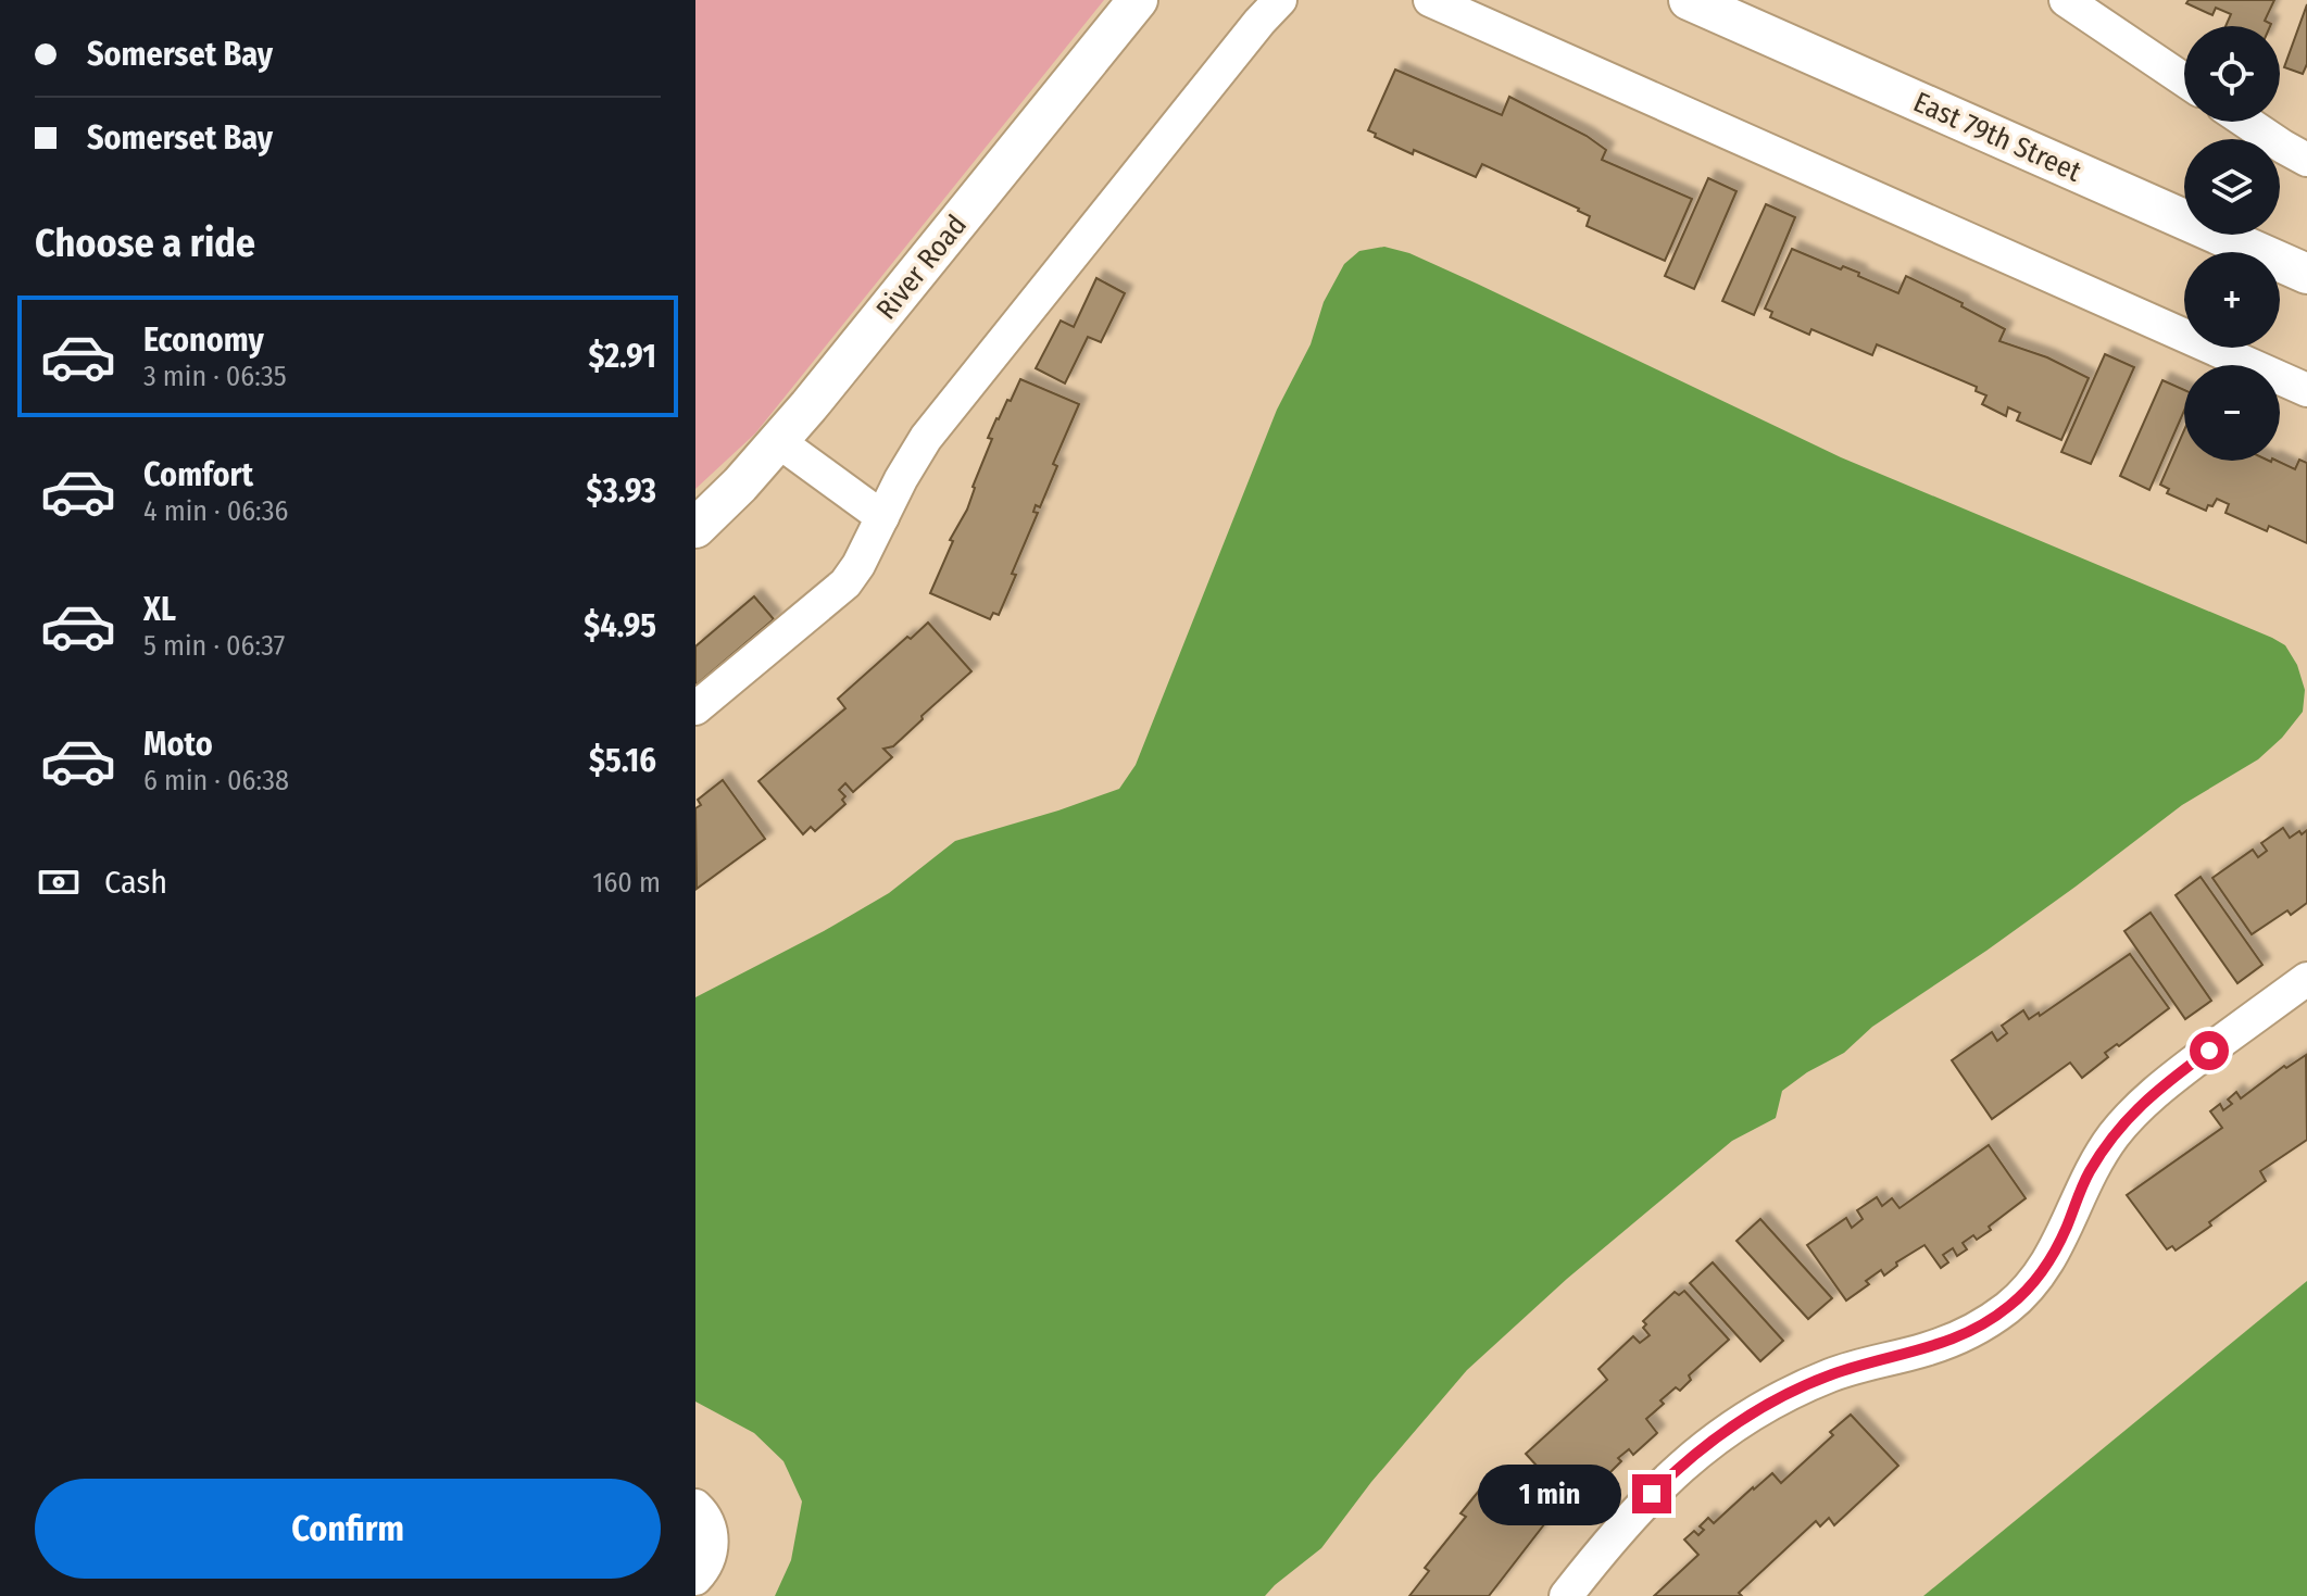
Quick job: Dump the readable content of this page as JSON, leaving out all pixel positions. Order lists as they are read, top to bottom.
{
  "streets": {
    "street": ["East 79th Street", "River Road"]
  },
  "page": {
    "banner": ["Somerset Bay", "Somerset Bay"],
    "map_buttons": ["+", "−"],
    "heading": "Choose a ride",
    "list": [
      {
        "name": "Economy",
        "note": "3 min · 06:35",
        "value": "$2.91"
      },
      {
        "name": "Comfort",
        "note": "4 min · 06:36",
        "value": "$3.93"
      },
      {
        "name": "XL",
        "note": "5 min · 06:37",
        "value": "$4.95"
      },
      {
        "name": "Moto",
        "note": "6 min · 06:38",
        "value": "$5.16"
      }
    ],
    "pay": ["Cash", "160 m"],
    "buttons": "Confirm",
    "bubble": "1 min"
  }
}
